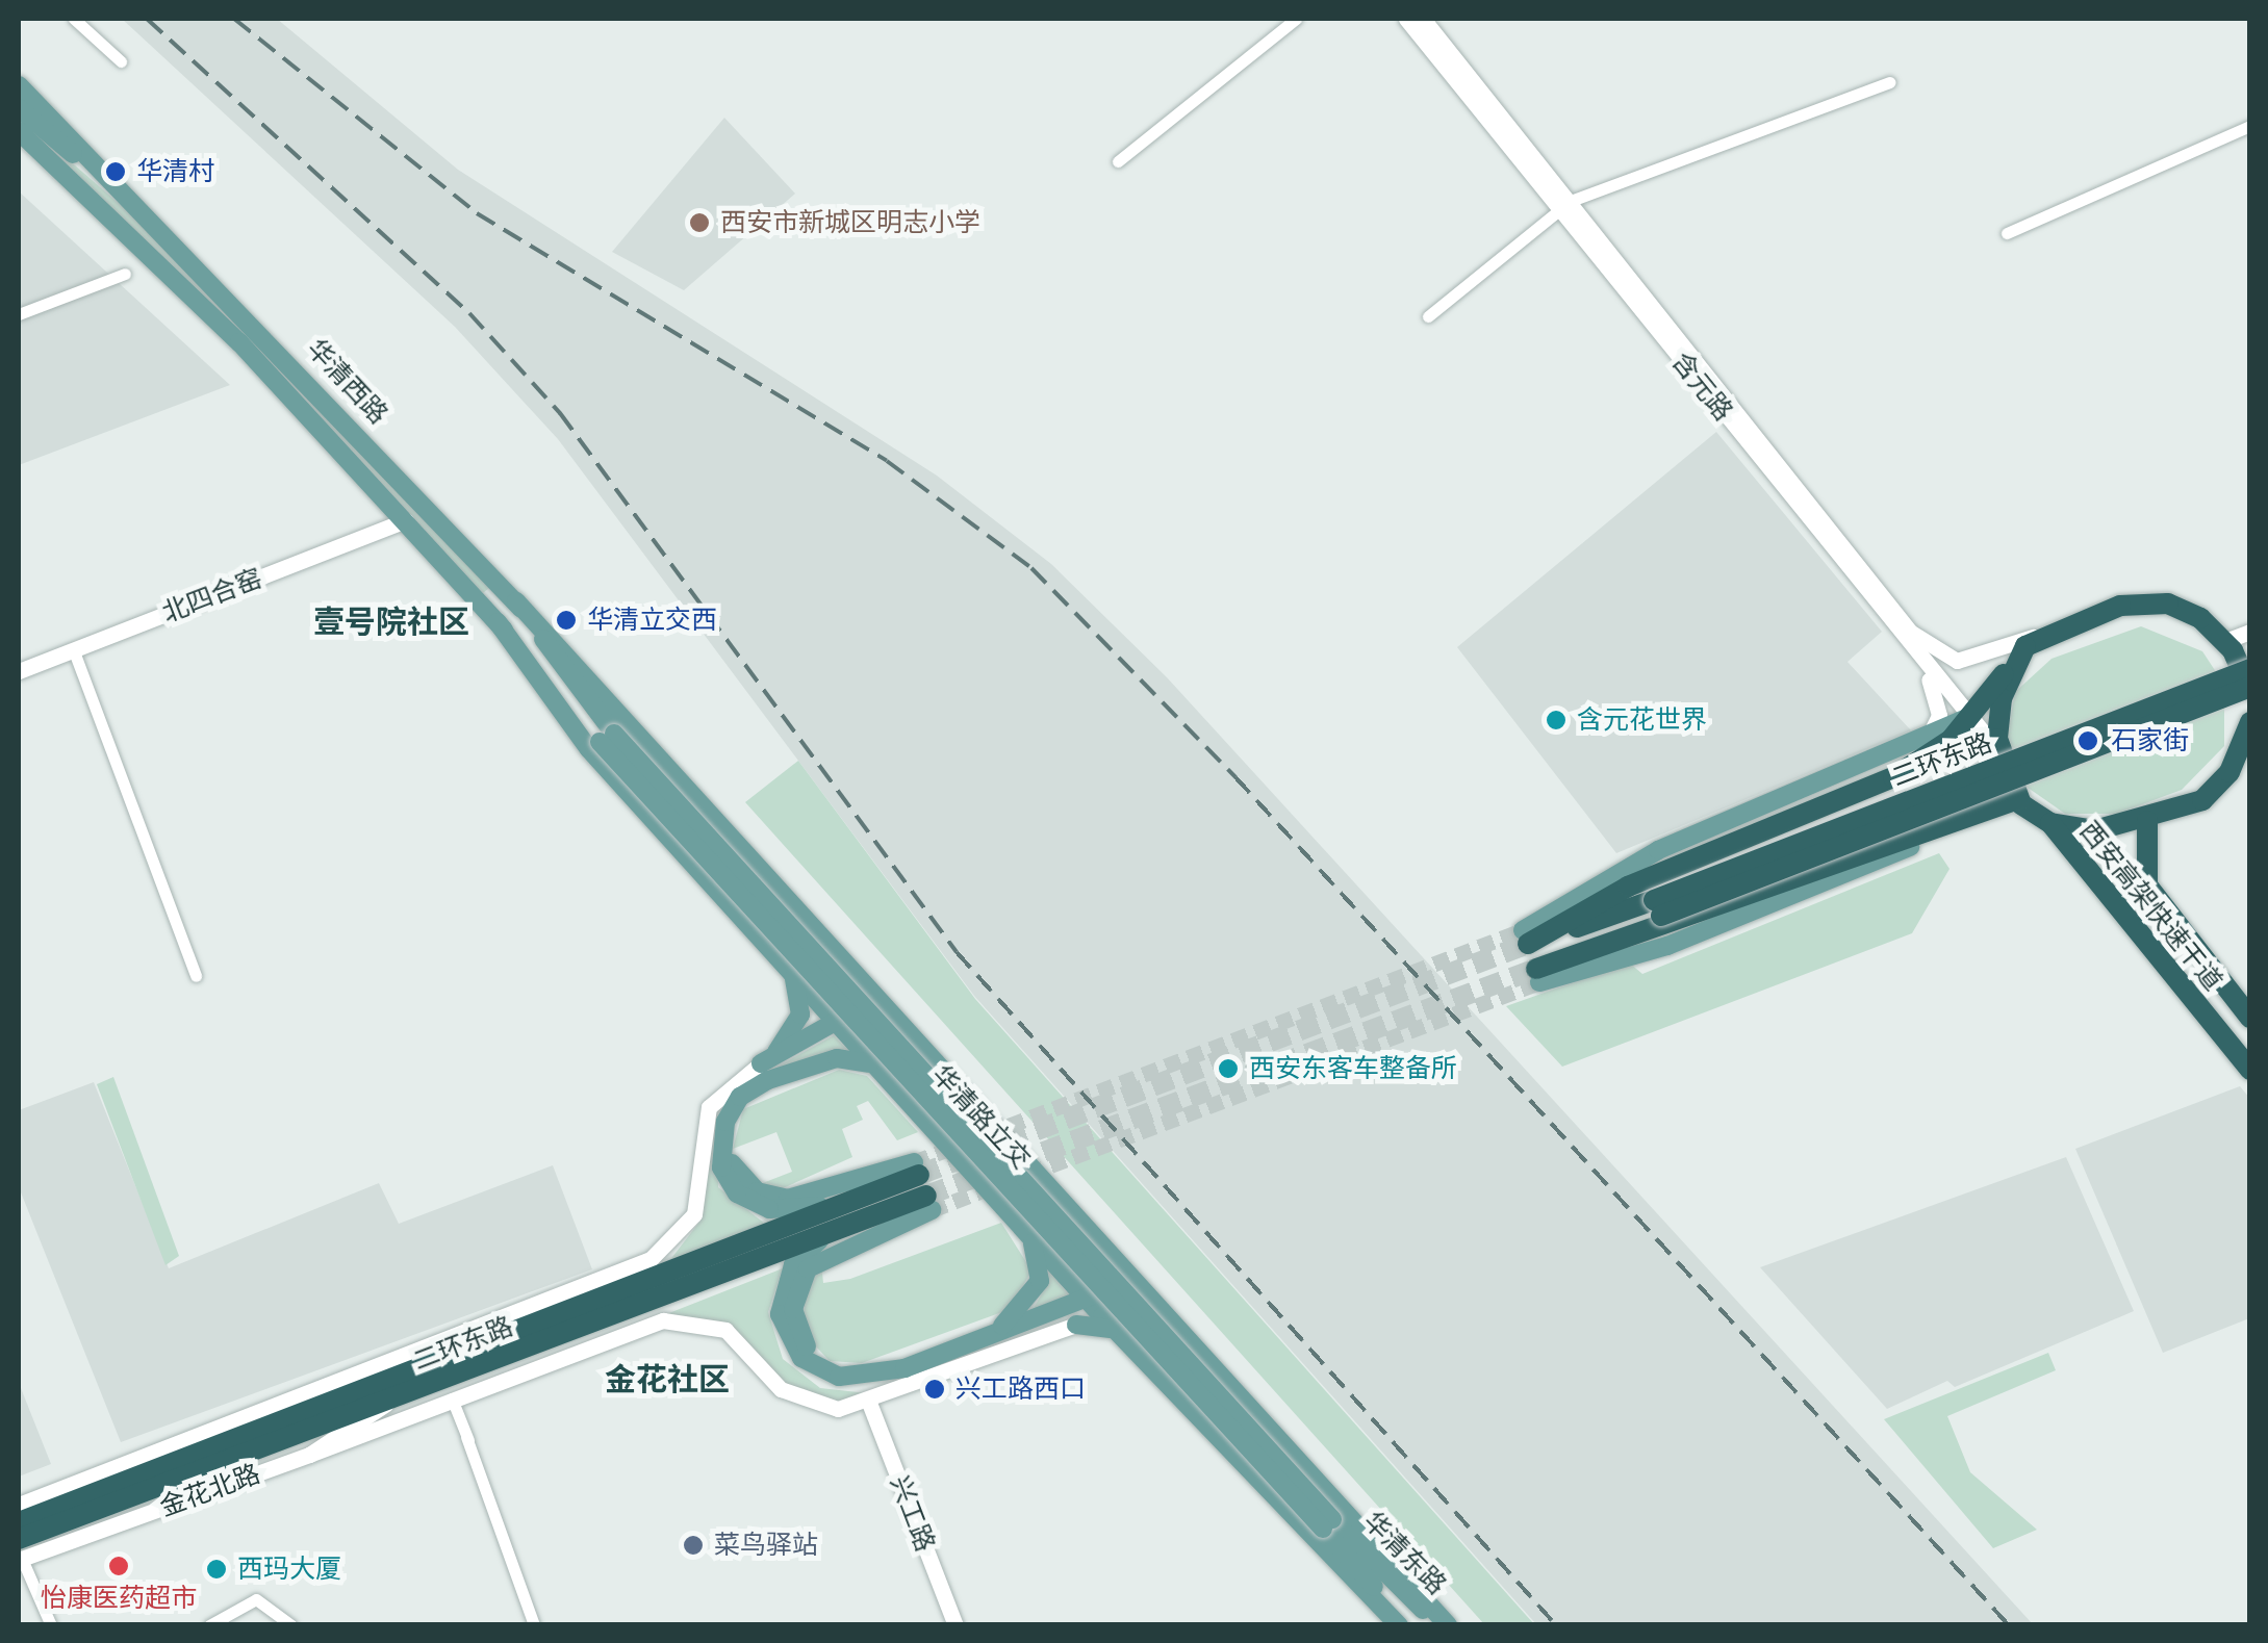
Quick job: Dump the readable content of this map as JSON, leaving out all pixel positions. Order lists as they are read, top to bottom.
{
  "streets": {
    "highway": ["二环东路", "西安高架快速干道"],
    "main road": [
      "华清西路",
      "含元路",
      "北四合窑",
      "华清路立交",
      "金花北路",
      "兴工路",
      "华清东路"
    ]
  },
  "crossings": [
    ["华清西路", "北四合窑"],
    ["华清西路", "华清路立交"],
    ["二环东路", "金花北路"],
    ["华清路立交", "华清东路"]
  ],
  "districts": ["壹号院社区", "金花社区"],
  "places": [
    "华清村",
    "西安市新城区明志小学",
    "华清立交西",
    "含元花世界",
    "石家街",
    "西安东客车整备所",
    "兴工路西口",
    "菜鸟驿站",
    "怡康医药超市",
    "西玛大厦"
  ]
}
